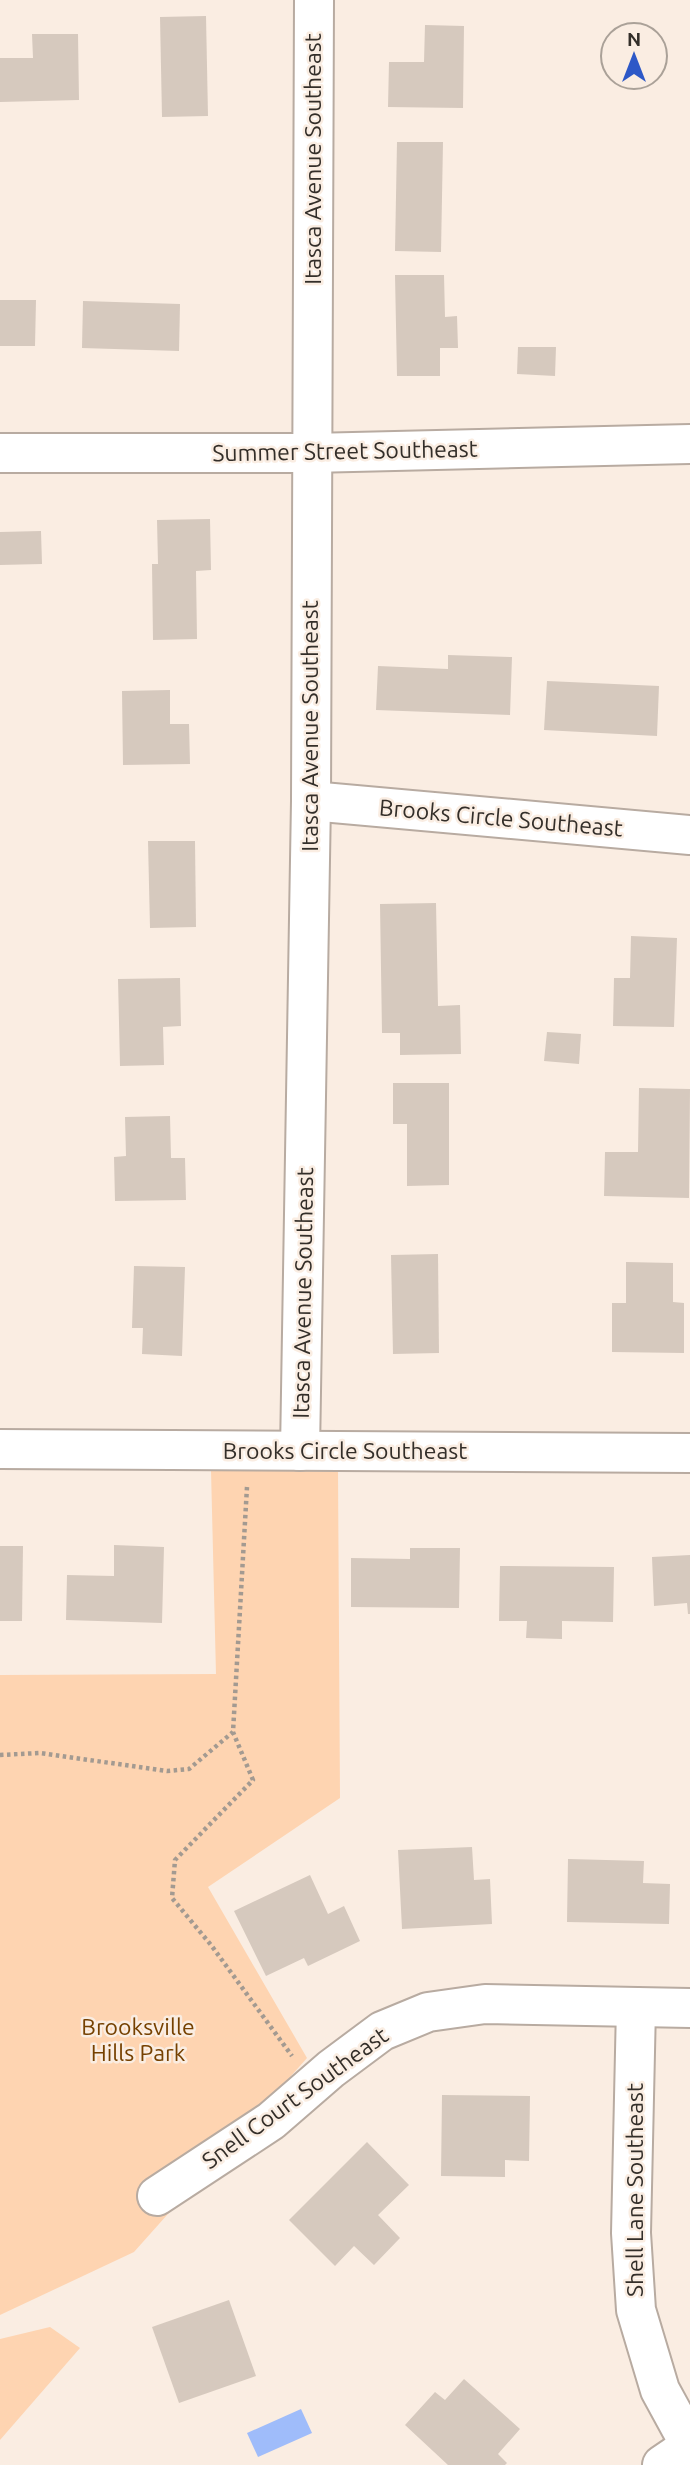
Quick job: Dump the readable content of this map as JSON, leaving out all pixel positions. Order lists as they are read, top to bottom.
{
  "streets": {
    "street": [
      "Itasca Avenue Southeast",
      "Summer Street Southeast",
      "Brooks Circle Southeast",
      "Snell Court Southeast",
      "Shell Lane Southeast"
    ]
  },
  "crossings": [
    ["Itasca Avenue Southeast", "Summer Street Southeast"],
    ["Itasca Avenue Southeast", "Brooks Circle Southeast"],
    ["Snell Court Southeast", "Shell Lane Southeast"]
  ],
  "parks": ["Brooksville Hills Park"],
  "north": "top"
}
